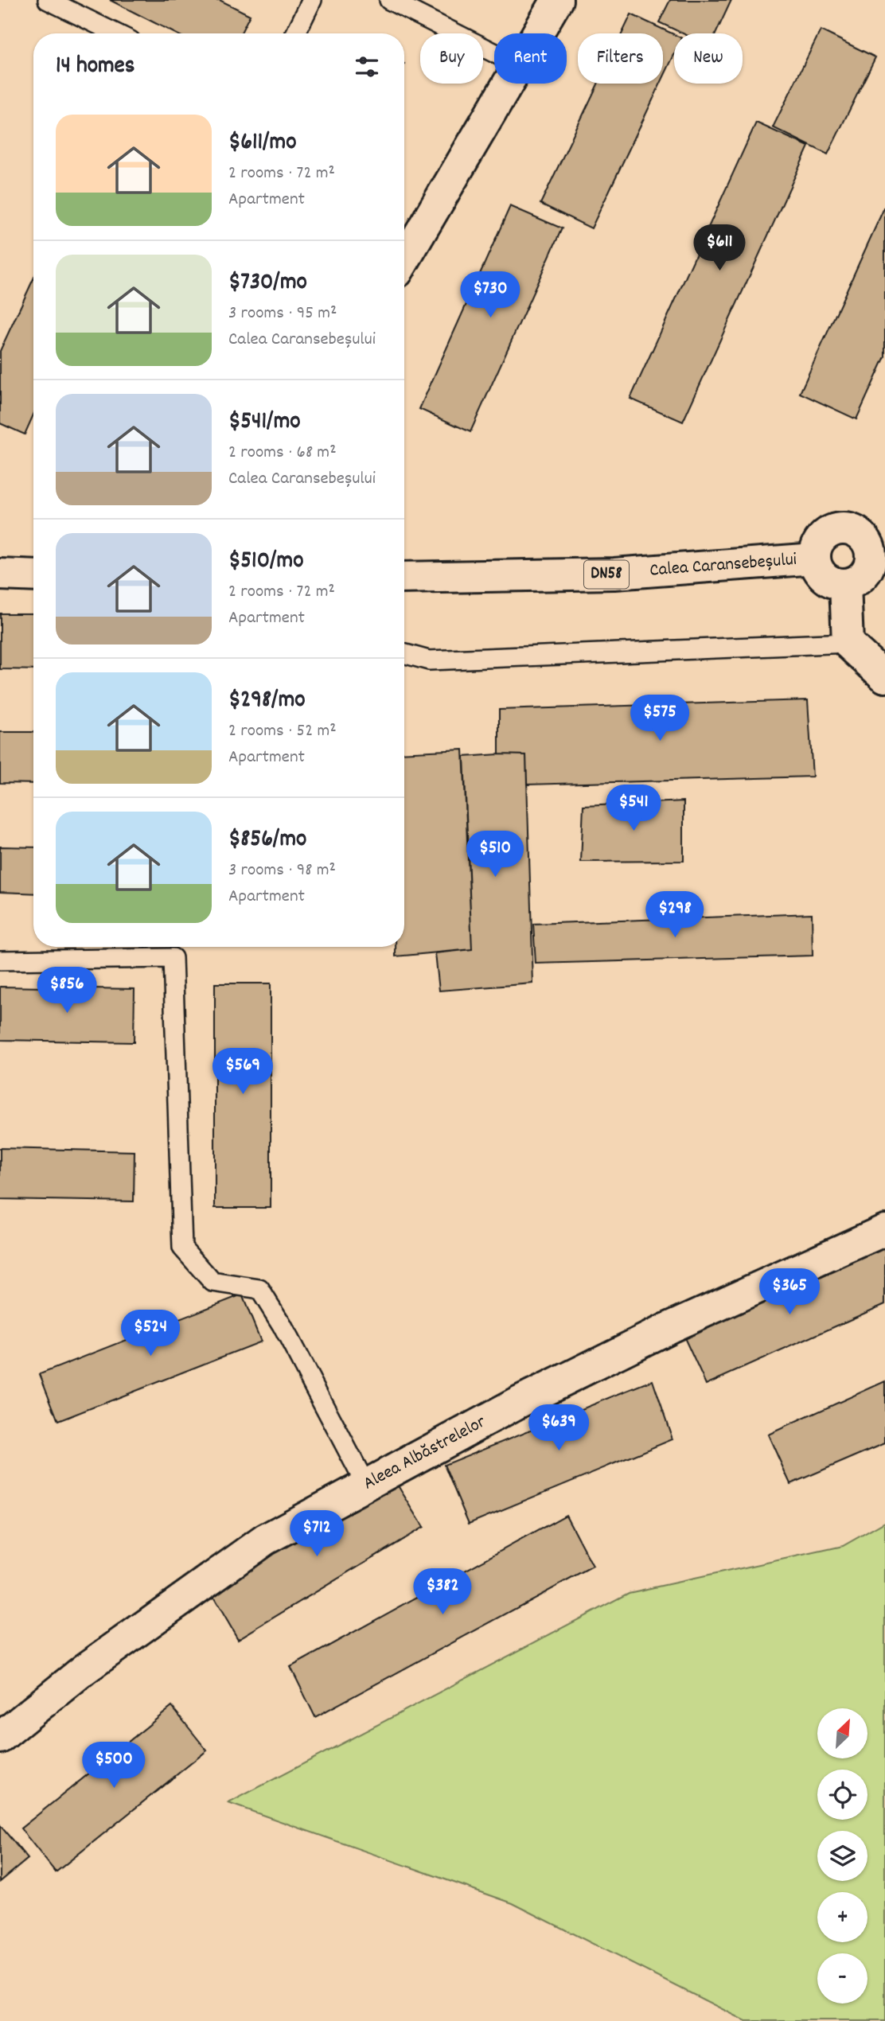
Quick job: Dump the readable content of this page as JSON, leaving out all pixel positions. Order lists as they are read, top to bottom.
{
  "streets": {
    "street": ["Calea Caransebeșului", "DN58", "Aleea Albăstrelelor"]
  },
  "north": "top right",
  "page": {
    "chip": [
      "Buy",
      "Rent",
      "Filters",
      "New"
    ],
    "heading": "14 homes",
    "list": [
      {
        "name": "$611/mo",
        "note": "2 rooms · 72 m² · Apartment"
      },
      {
        "name": "$730/mo",
        "note": "3 rooms · 95 m² · Calea Caransebeșului"
      },
      {
        "name": "$541/mo",
        "note": "2 rooms · 68 m² · Calea Caransebeșului"
      },
      {
        "name": "$510/mo",
        "note": "2 rooms · 72 m² · Apartment"
      },
      {
        "name": "$298/mo",
        "note": "2 rooms · 52 m² · Apartment"
      },
      {
        "name": "$856/mo",
        "note": "3 rooms · 98 m² · Apartment"
      }
    ],
    "price": [
      "$611",
      "$730",
      "$575",
      "$541",
      "$510",
      "$298",
      "$856",
      "$569",
      "$365",
      "$524",
      "$639",
      "$712",
      "$382",
      "$500"
    ],
    "map_buttons": ["+", "−"]
  }
}
